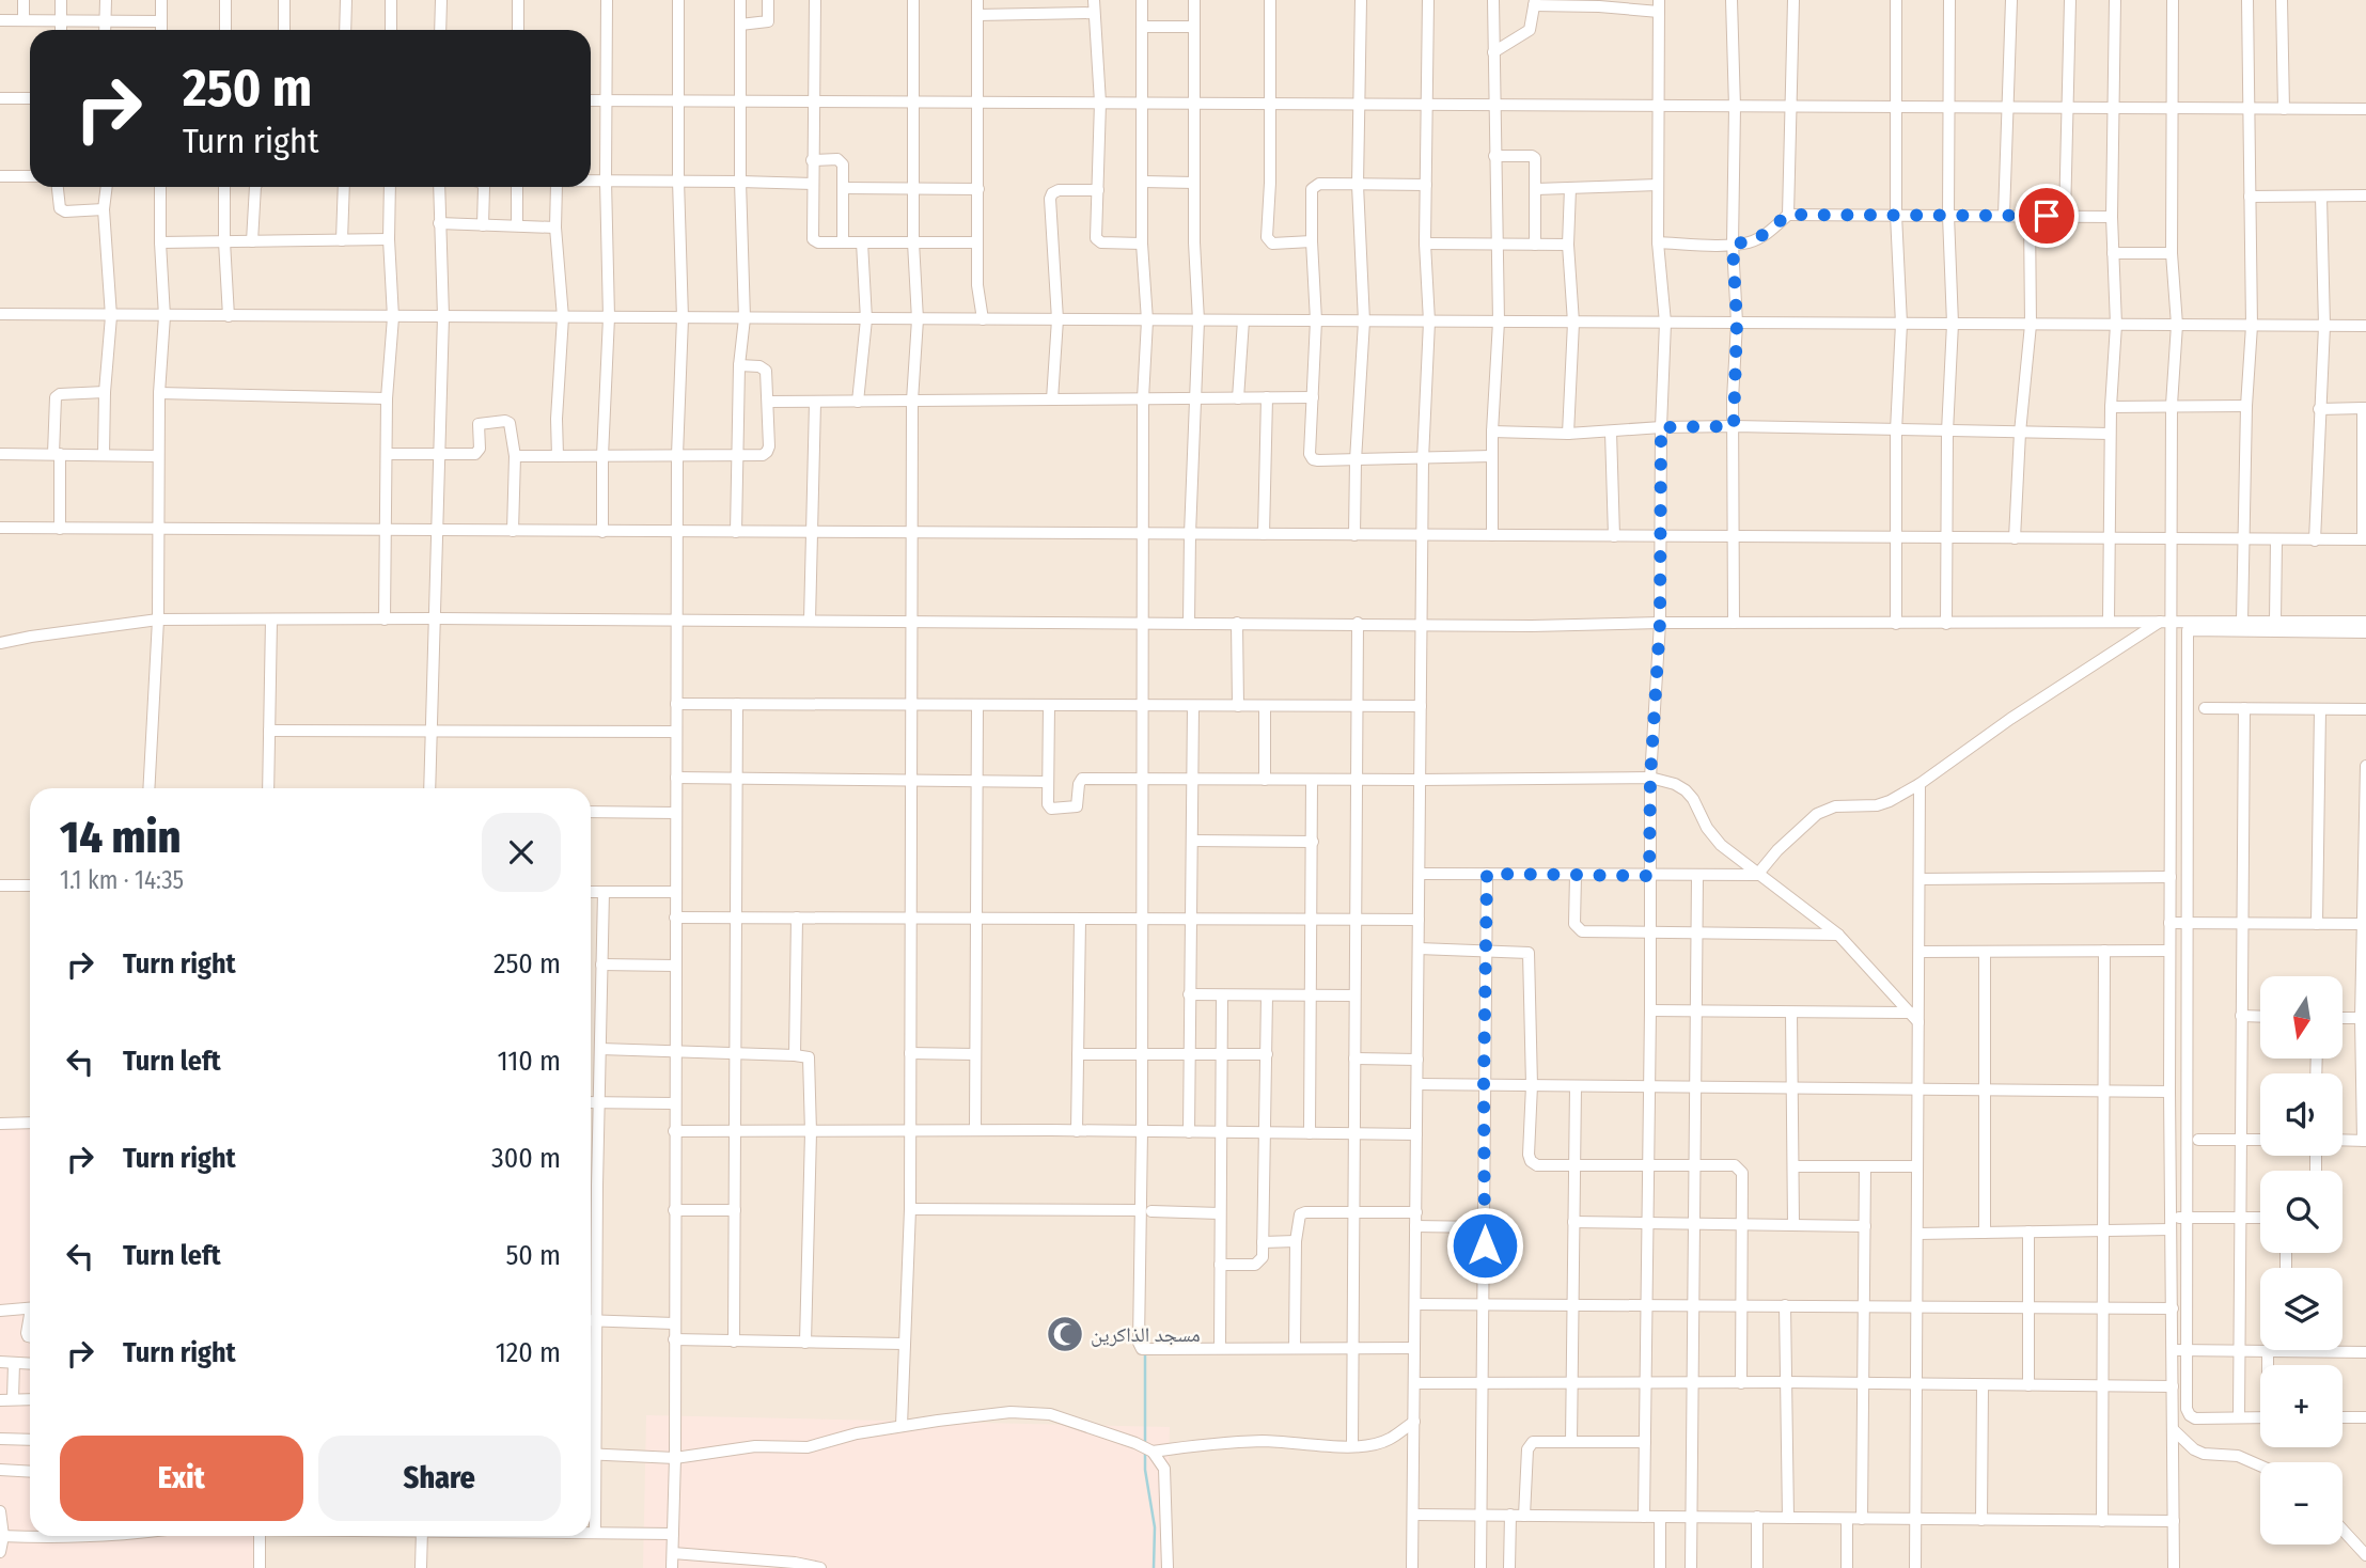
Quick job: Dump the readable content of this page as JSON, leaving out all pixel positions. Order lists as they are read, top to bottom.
{
  "places": {
    "mosque": ["مسجد الذاكرين"]
  },
  "north": "bottom",
  "page": {
    "turn": ["250 m", "Turn right"],
    "heading": ["14 min", "1.1 km · 14:35"],
    "list": [
      {
        "name": "Turn right",
        "value": "250 m"
      },
      {
        "name": "Turn left",
        "value": "110 m"
      },
      {
        "name": "Turn right",
        "value": "300 m"
      },
      {
        "name": "Turn left",
        "value": "50 m"
      },
      {
        "name": "Turn right",
        "value": "120 m"
      }
    ],
    "map_buttons": ["+", "−"],
    "buttons": ["Exit", "Share"]
  }
}
